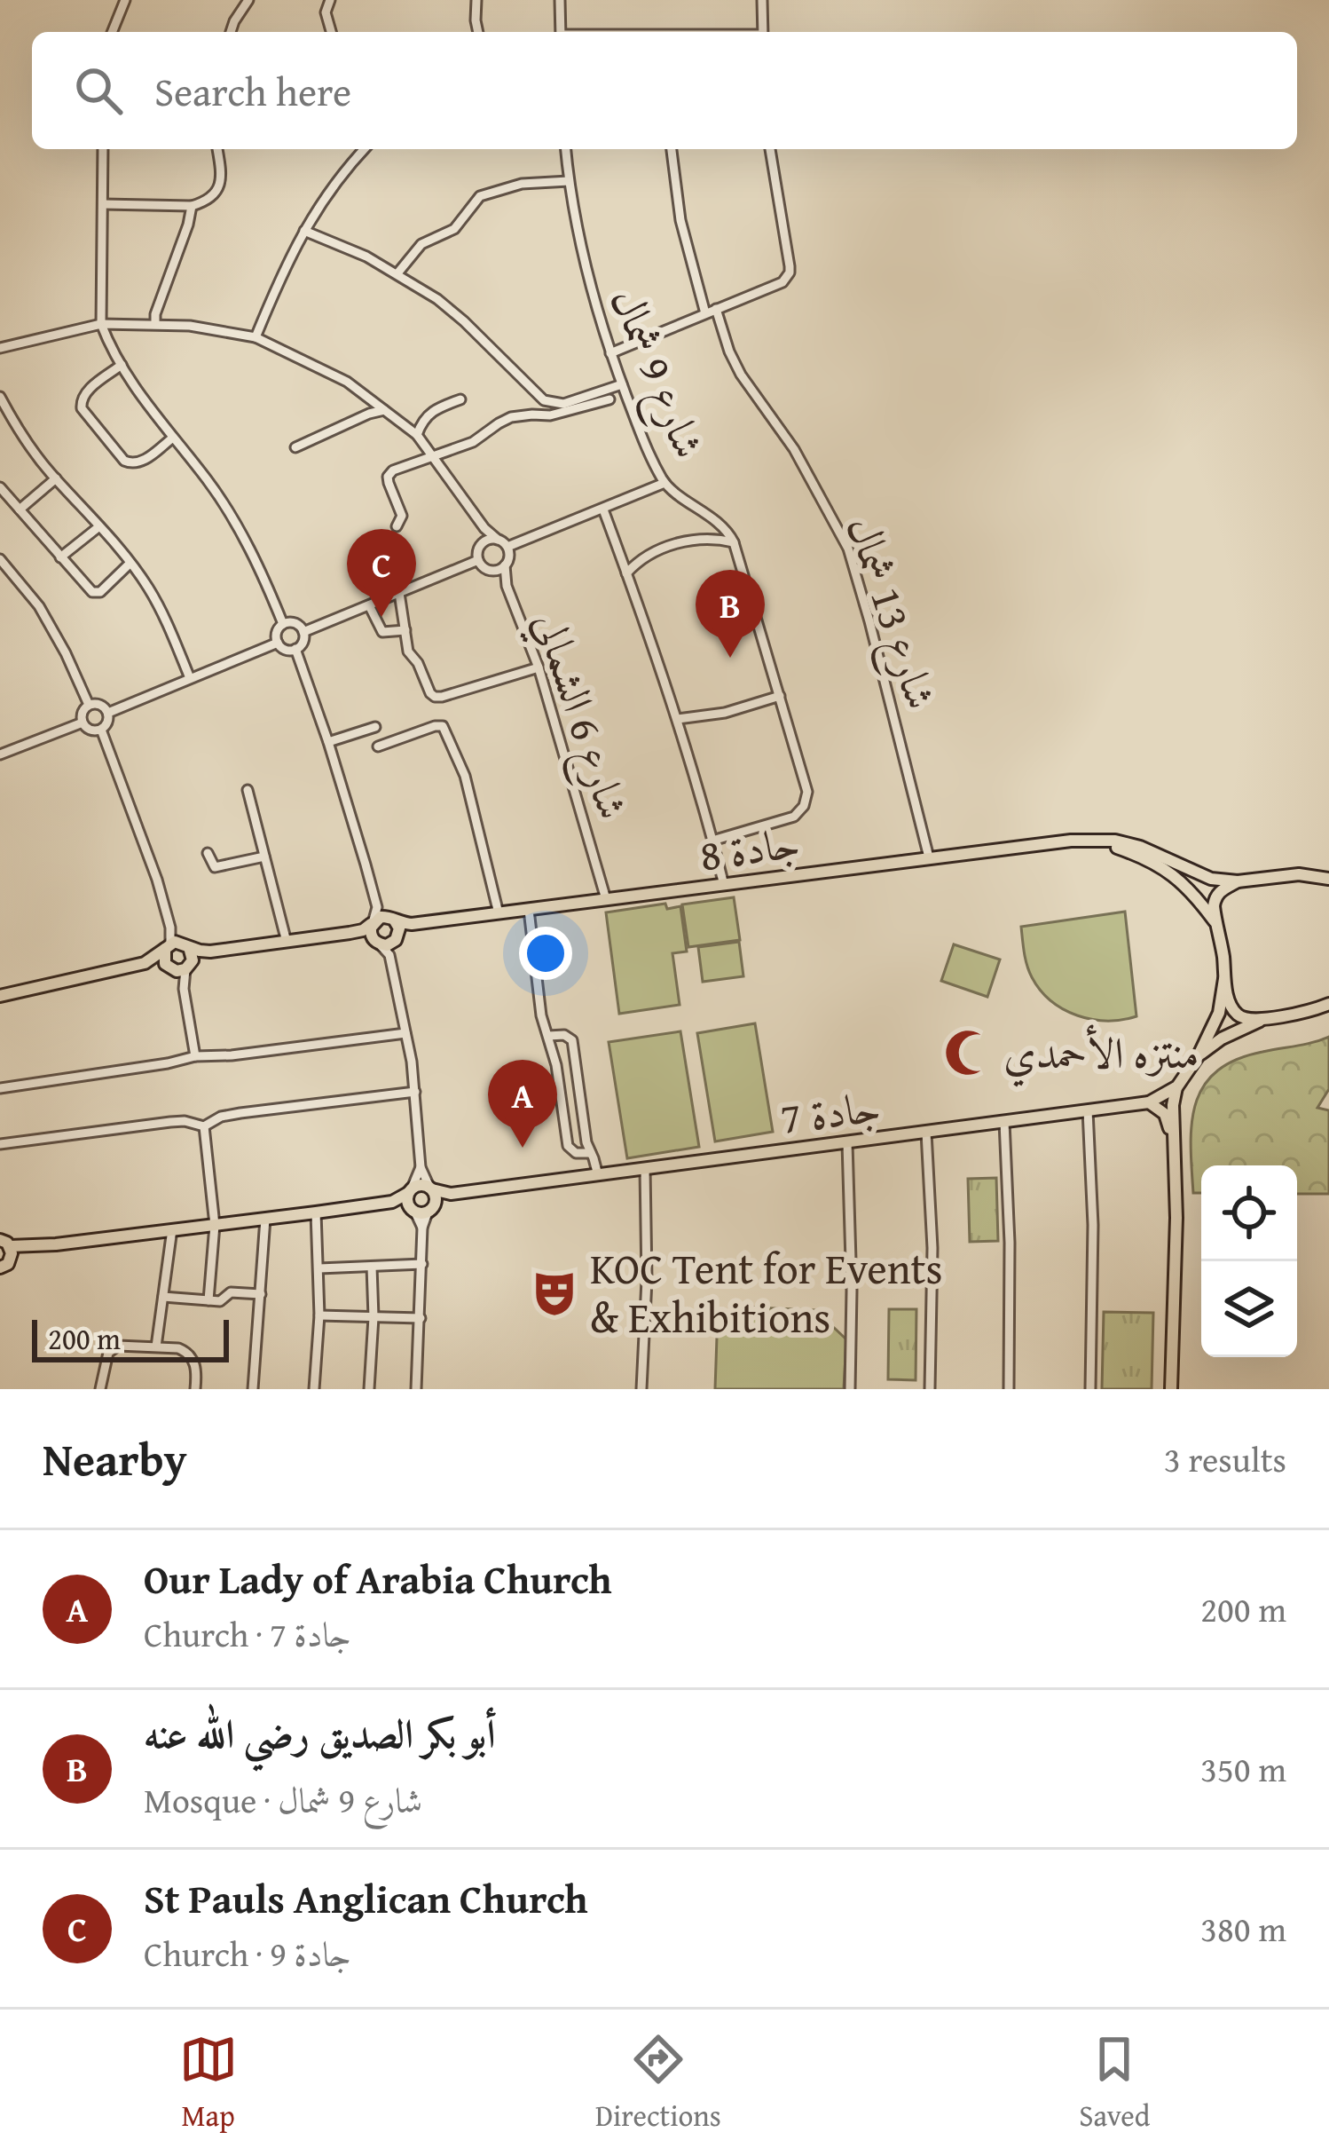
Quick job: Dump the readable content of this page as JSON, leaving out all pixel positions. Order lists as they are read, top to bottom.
{
  "streets": {
    "main road": ["جادة 8", "جادة 7"],
    "street": ["شارع 9 شمال", "شارع 13 شمال", "شارع 6 الشمالي"]
  },
  "crossings": [
    ["شارع 13 شمال", "جادة 8"],
    ["شارع 6 الشمالي", "جادة 8"]
  ],
  "places": {
    "mosque": ["منتزه الأحمدي"],
    "theatre": ["KOC Tent for Events & Exhibitions"]
  },
  "scale_bar": "200 m",
  "page": {
    "search": "Search here",
    "pins": ["C", "B", "A"],
    "scale": "200 m",
    "heading": ["Nearby", "3 results"],
    "list": [
      {
        "mark": "A",
        "name": "Our Lady of Arabia Church",
        "note": "Church · جادة 7",
        "value": "200 m"
      },
      {
        "mark": "B",
        "name": "أبو بكر الصديق رضي الله عنه",
        "note": "Mosque · شارع 9 شمال",
        "value": "350 m"
      },
      {
        "mark": "C",
        "name": "St Pauls Anglican Church",
        "note": "Church · جادة 9",
        "value": "380 m"
      }
    ],
    "nav": ["Map", "Directions", "Saved"]
  }
}
